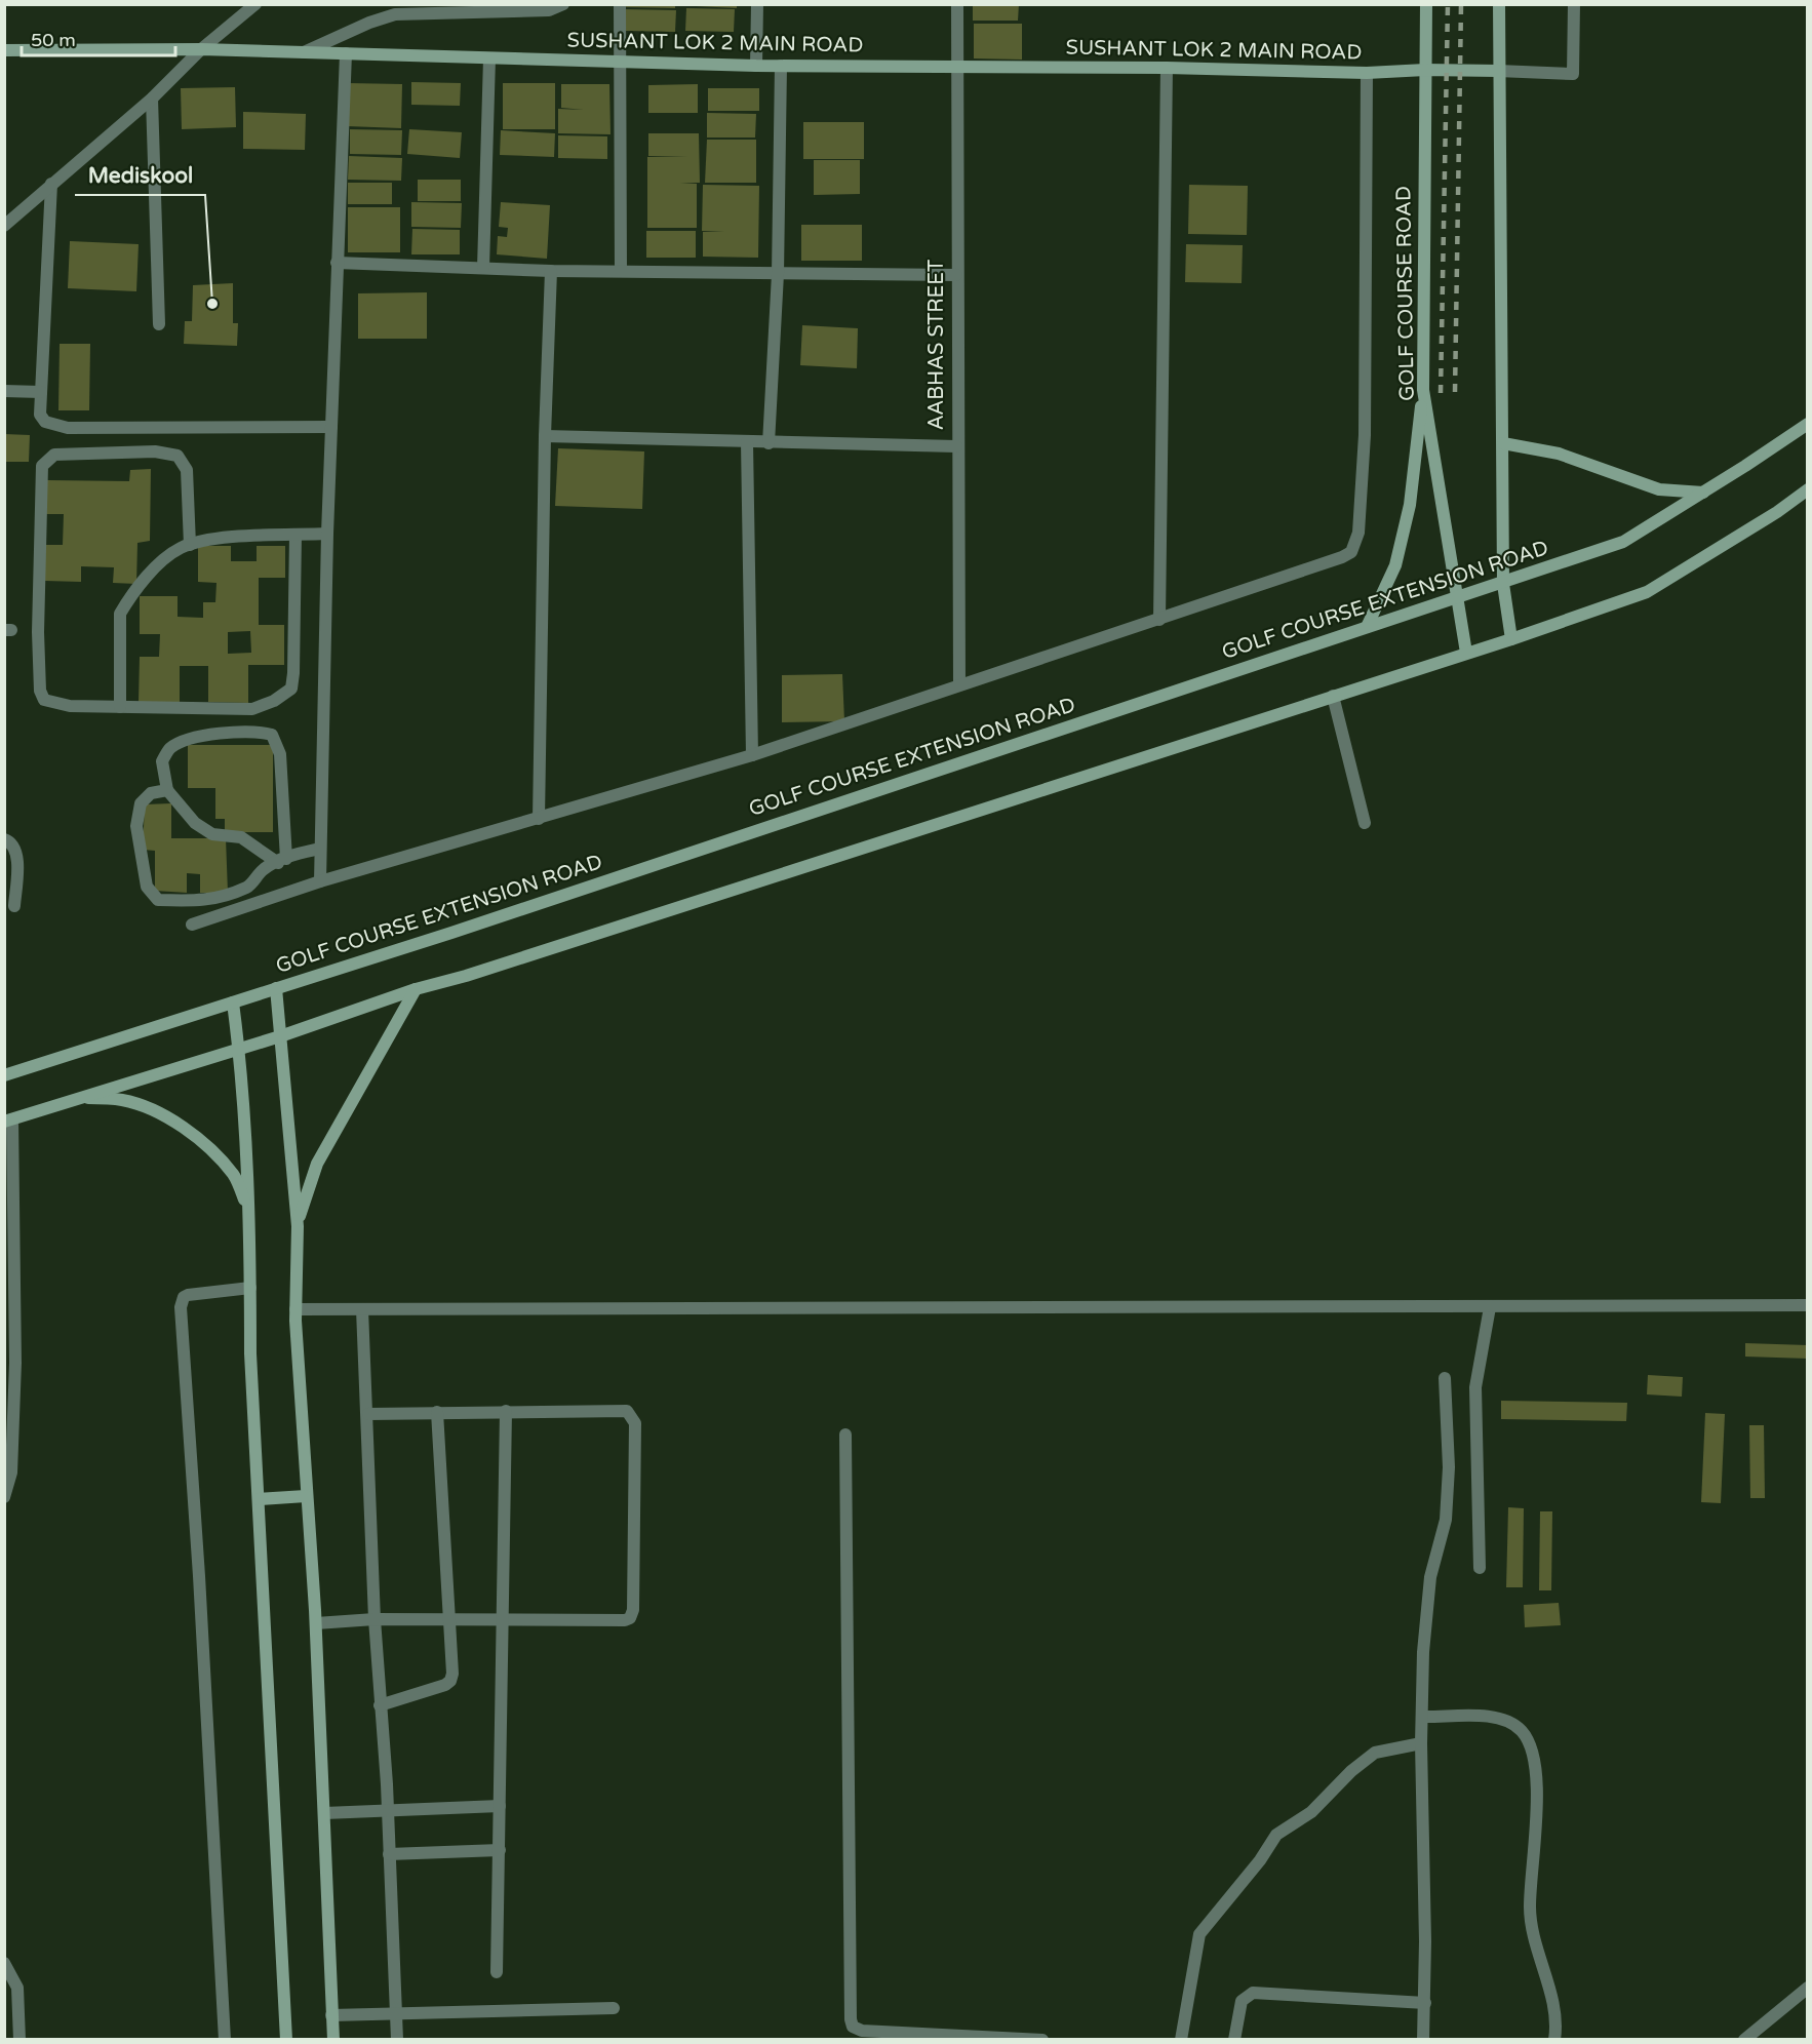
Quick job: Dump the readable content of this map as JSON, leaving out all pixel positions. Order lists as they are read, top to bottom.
{
  "streets": {
    "main road": ["SUSHANT LOK 2 MAIN ROAD", "GOLF COURSE ROAD", "GOLF COURSE EXTENSION ROAD"],
    "street": ["AABHAS STREET"]
  },
  "crossings": [
    ["SUSHANT LOK 2 MAIN ROAD", "GOLF COURSE ROAD"],
    ["SUSHANT LOK 2 MAIN ROAD", "AABHAS STREET"],
    ["GOLF COURSE ROAD", "GOLF COURSE EXTENSION ROAD"]
  ],
  "places": ["Mediskool"],
  "scale_bar": "50 m"
}
